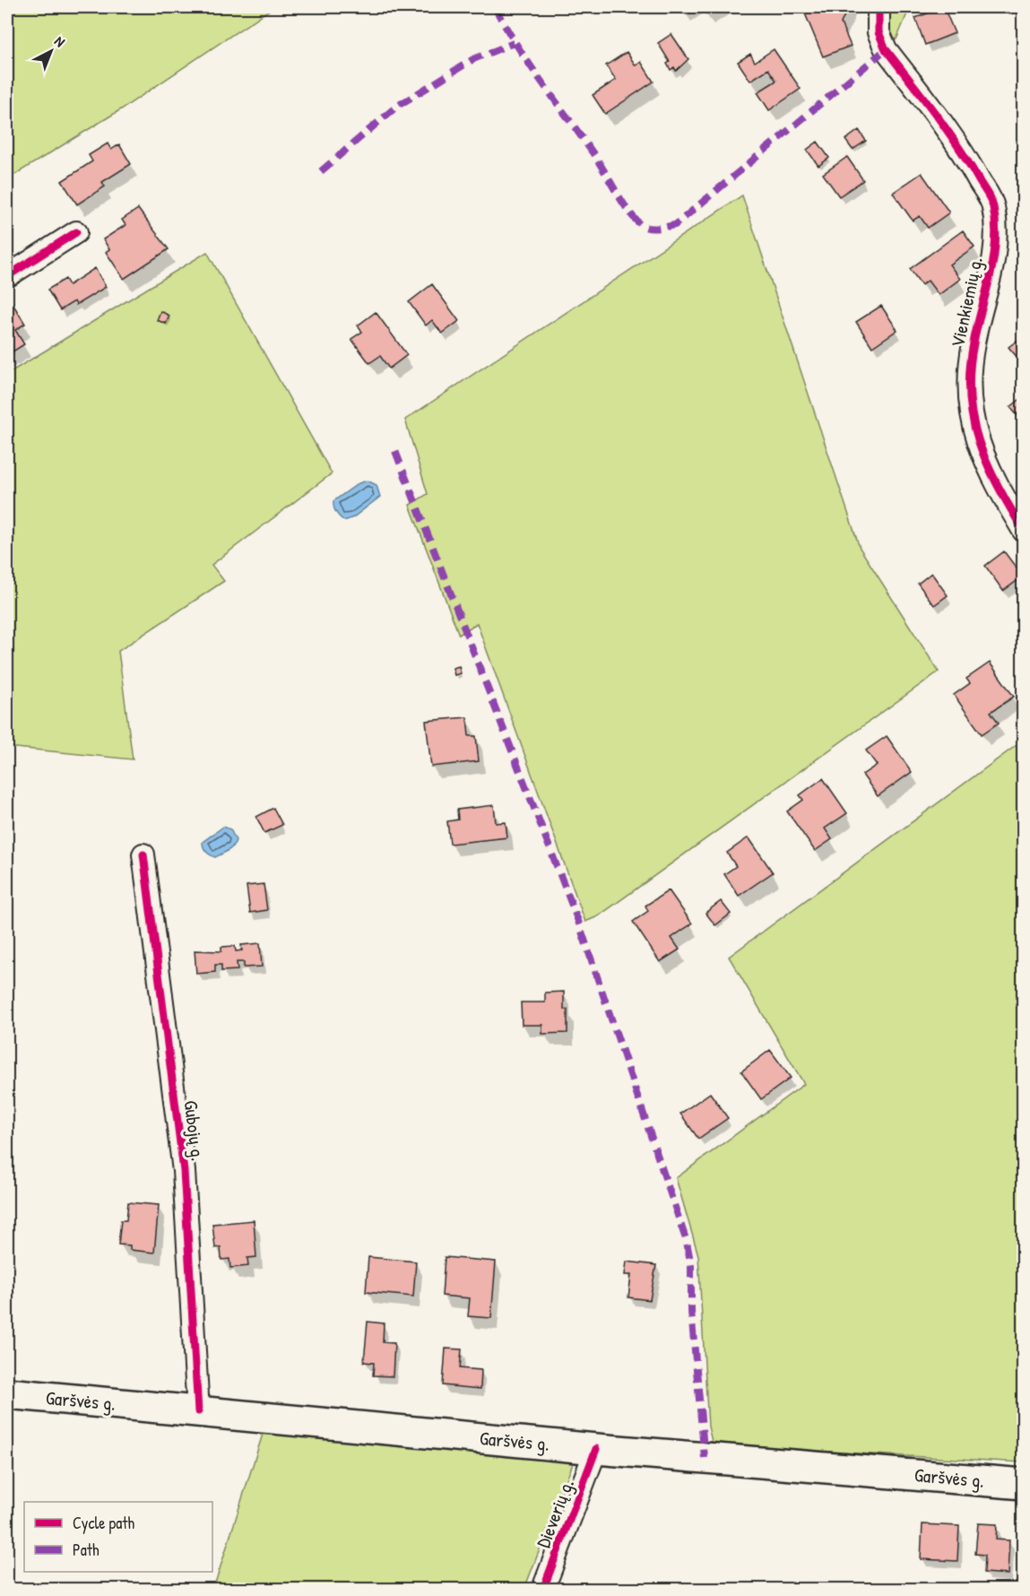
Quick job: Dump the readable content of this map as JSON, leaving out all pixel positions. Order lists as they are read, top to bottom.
{
  "streets": {
    "main road": ["Garšvės g."],
    "street": ["Vienkiemių g.", "Gubojų g.", "Dieverių g."]
  },
  "crossings": [
    ["Gubojų g.", "Garšvės g."],
    ["Garšvės g.", "Dieverių g."]
  ],
  "legend": ["Cycle path", "Path"],
  "north": "top right"
}
